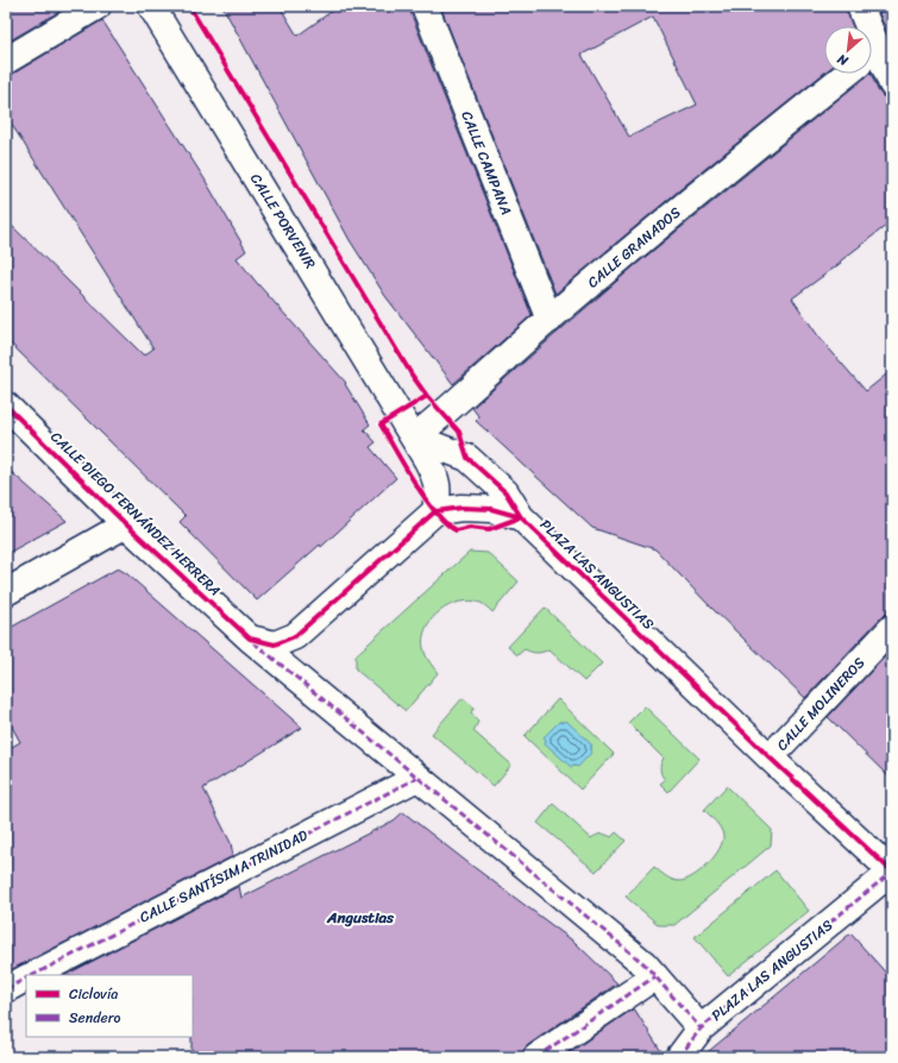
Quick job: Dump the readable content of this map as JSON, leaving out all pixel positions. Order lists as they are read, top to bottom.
{
  "streets": {
    "street": [
      "CALLE CAMPANA",
      "CALLE PORVENIR",
      "CALLE GRANADOS",
      "CALLE DIEGO FERNÁNDEZ HERRERA",
      "PLAZA LAS ANGUSTIAS",
      "CALLE MOLINEROS",
      "CALLE SANTÍSIMA TRINIDAD"
    ]
  },
  "crossings": [
    ["CALLE CAMPANA", "CALLE GRANADOS"],
    ["CALLE PORVENIR", "CALLE GRANADOS"],
    ["CALLE PORVENIR", "PLAZA LAS ANGUSTIAS"],
    ["CALLE DIEGO FERNÁNDEZ HERRERA", "PLAZA LAS ANGUSTIAS"],
    ["PLAZA LAS ANGUSTIAS", "CALLE MOLINEROS"],
    ["PLAZA LAS ANGUSTIAS", "CALLE SANTÍSIMA TRINIDAD"]
  ],
  "districts": ["Angustias"],
  "legend": ["Ciclovía", "Sendero"],
  "north": "bottom left"
}
